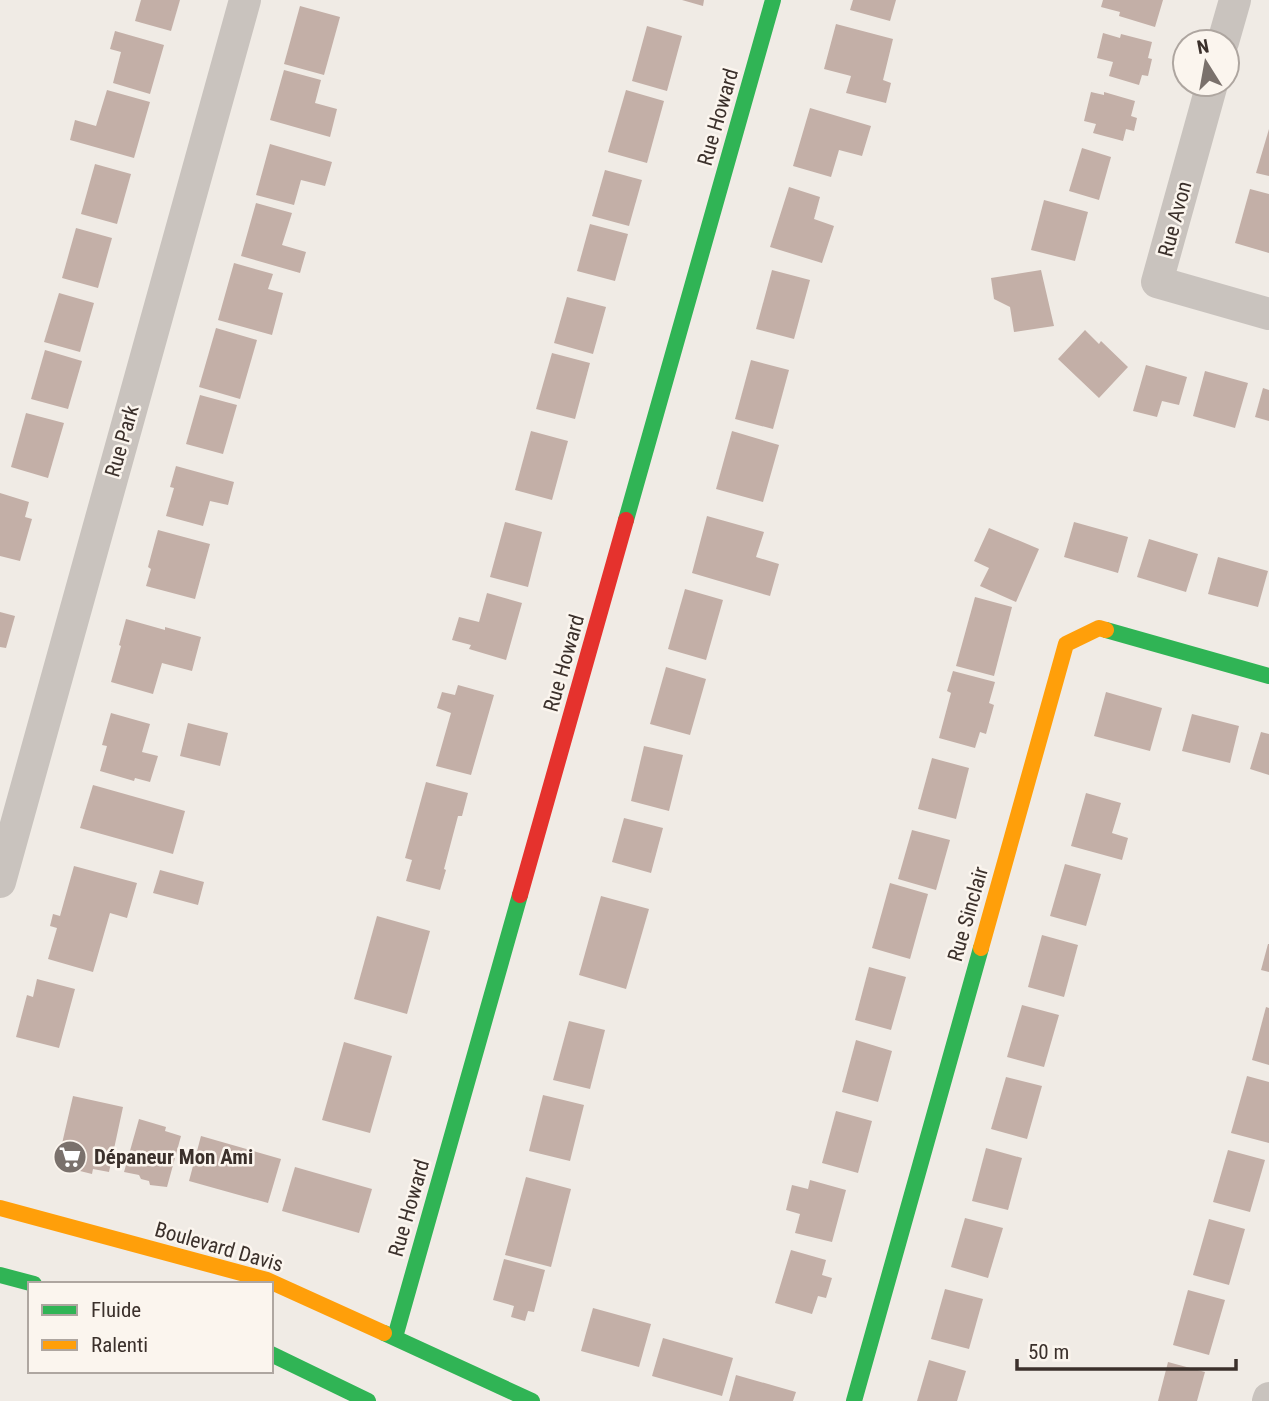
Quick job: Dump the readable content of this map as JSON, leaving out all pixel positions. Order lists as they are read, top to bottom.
{
  "streets": {
    "street": [
      "Rue Howard",
      "Rue Avon",
      "Rue Park",
      "Rue Sinclair",
      "Boulevard Davis"
    ]
  },
  "crossings": [
    ["Rue Howard", "Boulevard Davis"]
  ],
  "places": {
    "supermarket": ["Dépaneur Mon Ami"]
  },
  "legend": ["Fluide", "Ralenti"],
  "scale_bar": "50 m",
  "north": "top"
}
